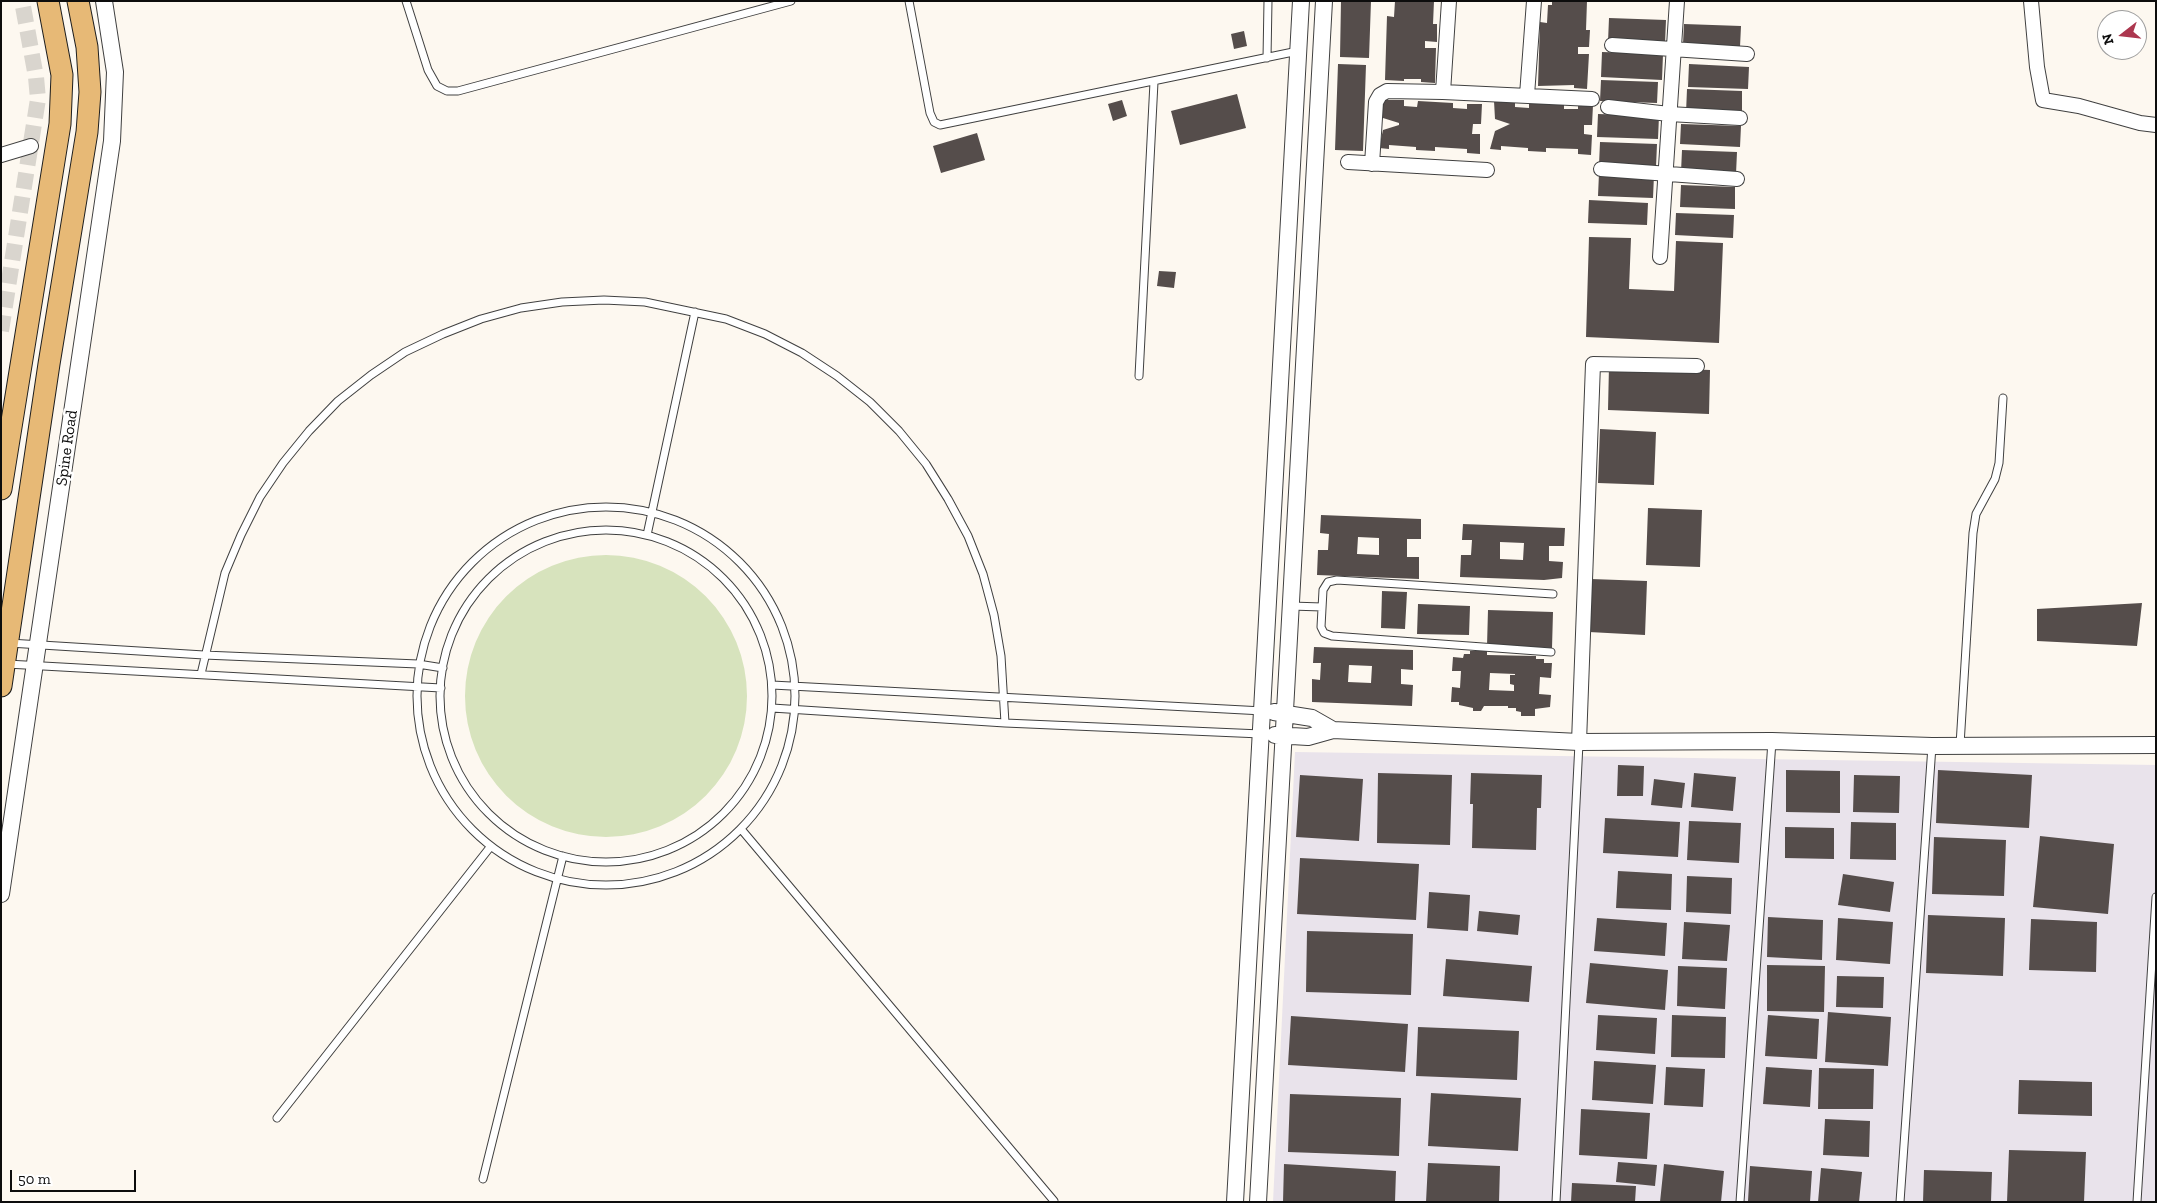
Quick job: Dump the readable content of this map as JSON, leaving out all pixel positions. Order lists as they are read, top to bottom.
{
  "streets": {
    "main road": ["Spine Road"]
  },
  "scale_bar": "50 m",
  "north": "left"
}
